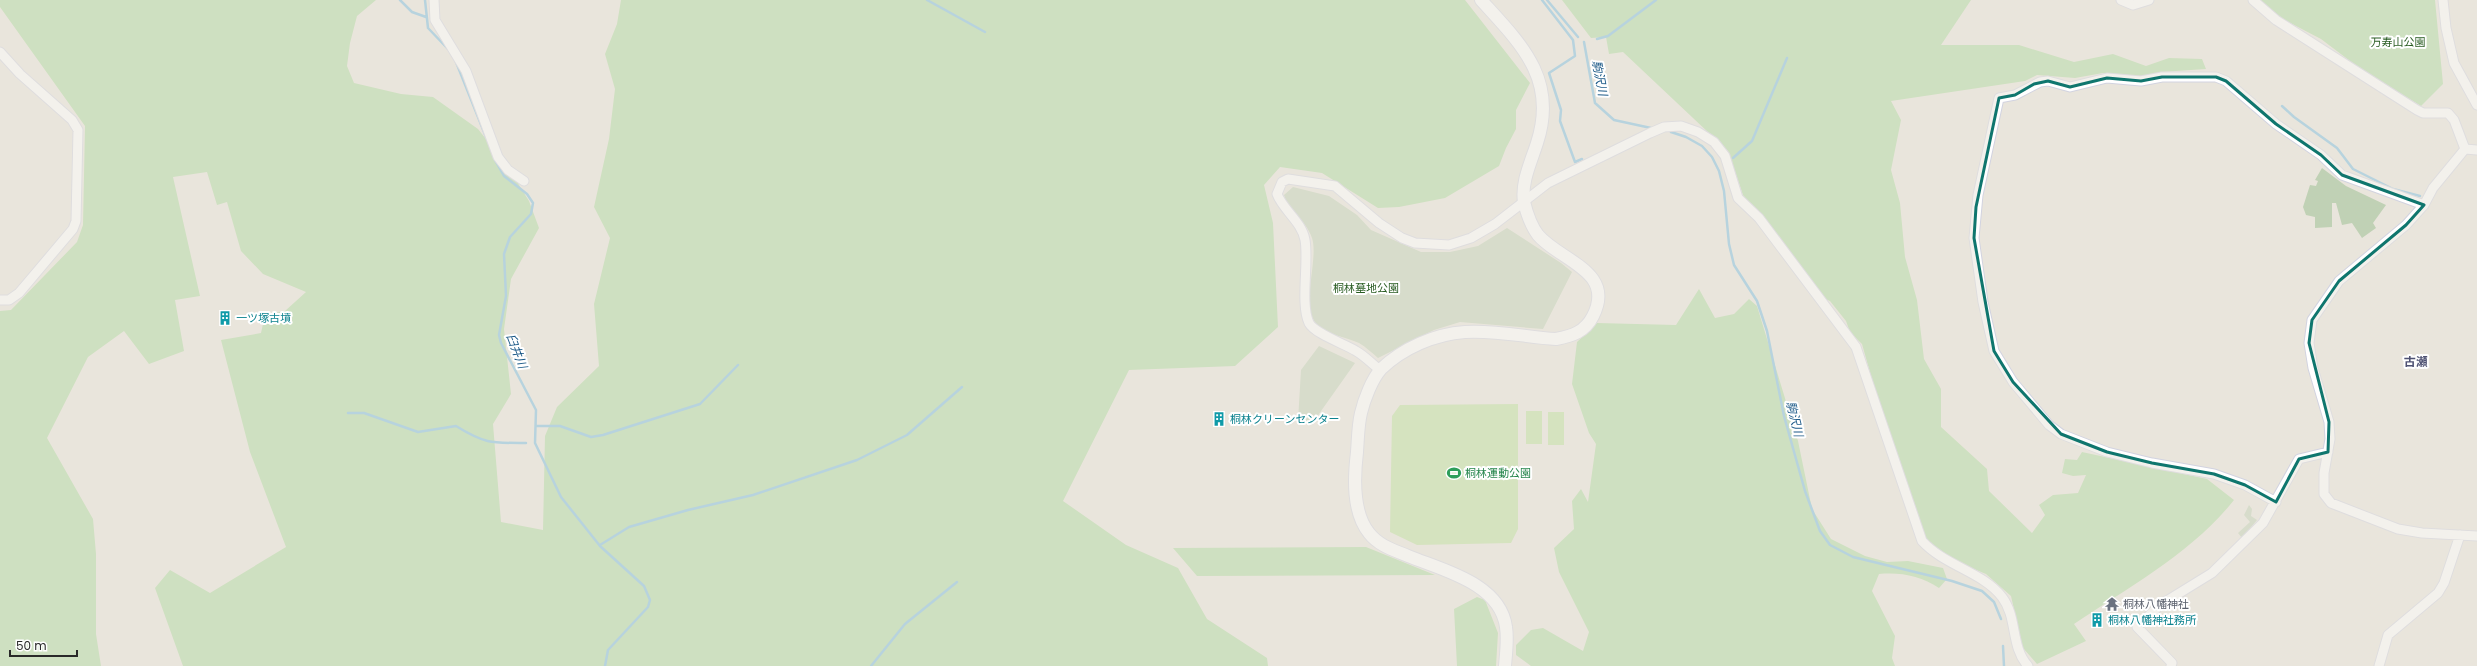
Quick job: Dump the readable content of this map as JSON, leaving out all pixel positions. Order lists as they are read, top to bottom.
{
  "districts": ["古瀬"],
  "water": ["駒沢川", "臼井川"],
  "parks": ["万寿山公園", "桐林墓地公園"],
  "places": {
    "building": ["一ツ塚古墳", "桐林クリーンセンター", "桐林八幡神社務所"],
    "sports": ["桐林運動公園"],
    "temple": ["桐林八幡神社"]
  },
  "scale_bar": "50 m"
}
